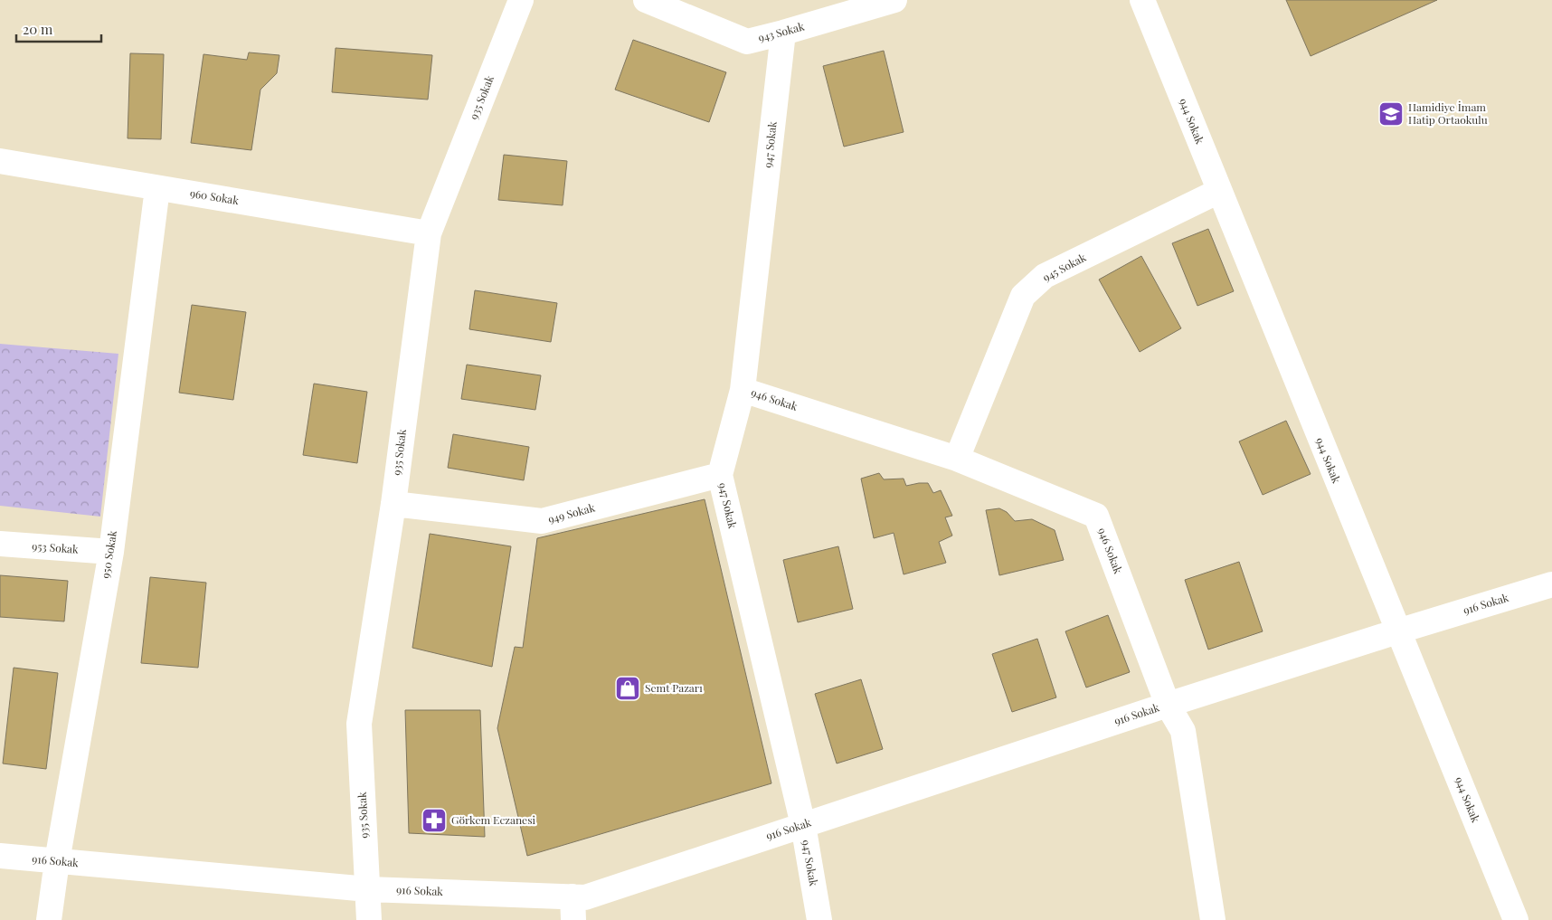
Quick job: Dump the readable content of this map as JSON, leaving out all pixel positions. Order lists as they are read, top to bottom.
{
  "streets": {
    "street": [
      "943 Sokak",
      "935 Sokak",
      "944 Sokak",
      "947 Sokak",
      "960 Sokak",
      "945 Sokak",
      "946 Sokak",
      "949 Sokak",
      "953 Sokak",
      "950 Sokak",
      "916 Sokak"
    ]
  },
  "crossings": [
    ["943 Sokak", "947 Sokak"],
    ["935 Sokak", "960 Sokak"],
    ["935 Sokak", "949 Sokak"],
    ["935 Sokak", "916 Sokak"],
    ["944 Sokak", "945 Sokak"],
    ["944 Sokak", "916 Sokak"],
    ["947 Sokak", "946 Sokak"],
    ["947 Sokak", "949 Sokak"],
    ["947 Sokak", "916 Sokak"],
    ["960 Sokak", "950 Sokak"],
    ["945 Sokak", "946 Sokak"],
    ["946 Sokak", "916 Sokak"],
    ["953 Sokak", "950 Sokak"],
    ["950 Sokak", "916 Sokak"]
  ],
  "places": {
    "school or university": ["Hamidiye İmam Hatip Ortaokulu"],
    "shop": ["Semt Pazarı"],
    "pharmacy": ["Görkem Eczanesi"]
  },
  "scale_bar": "20 m"
}
